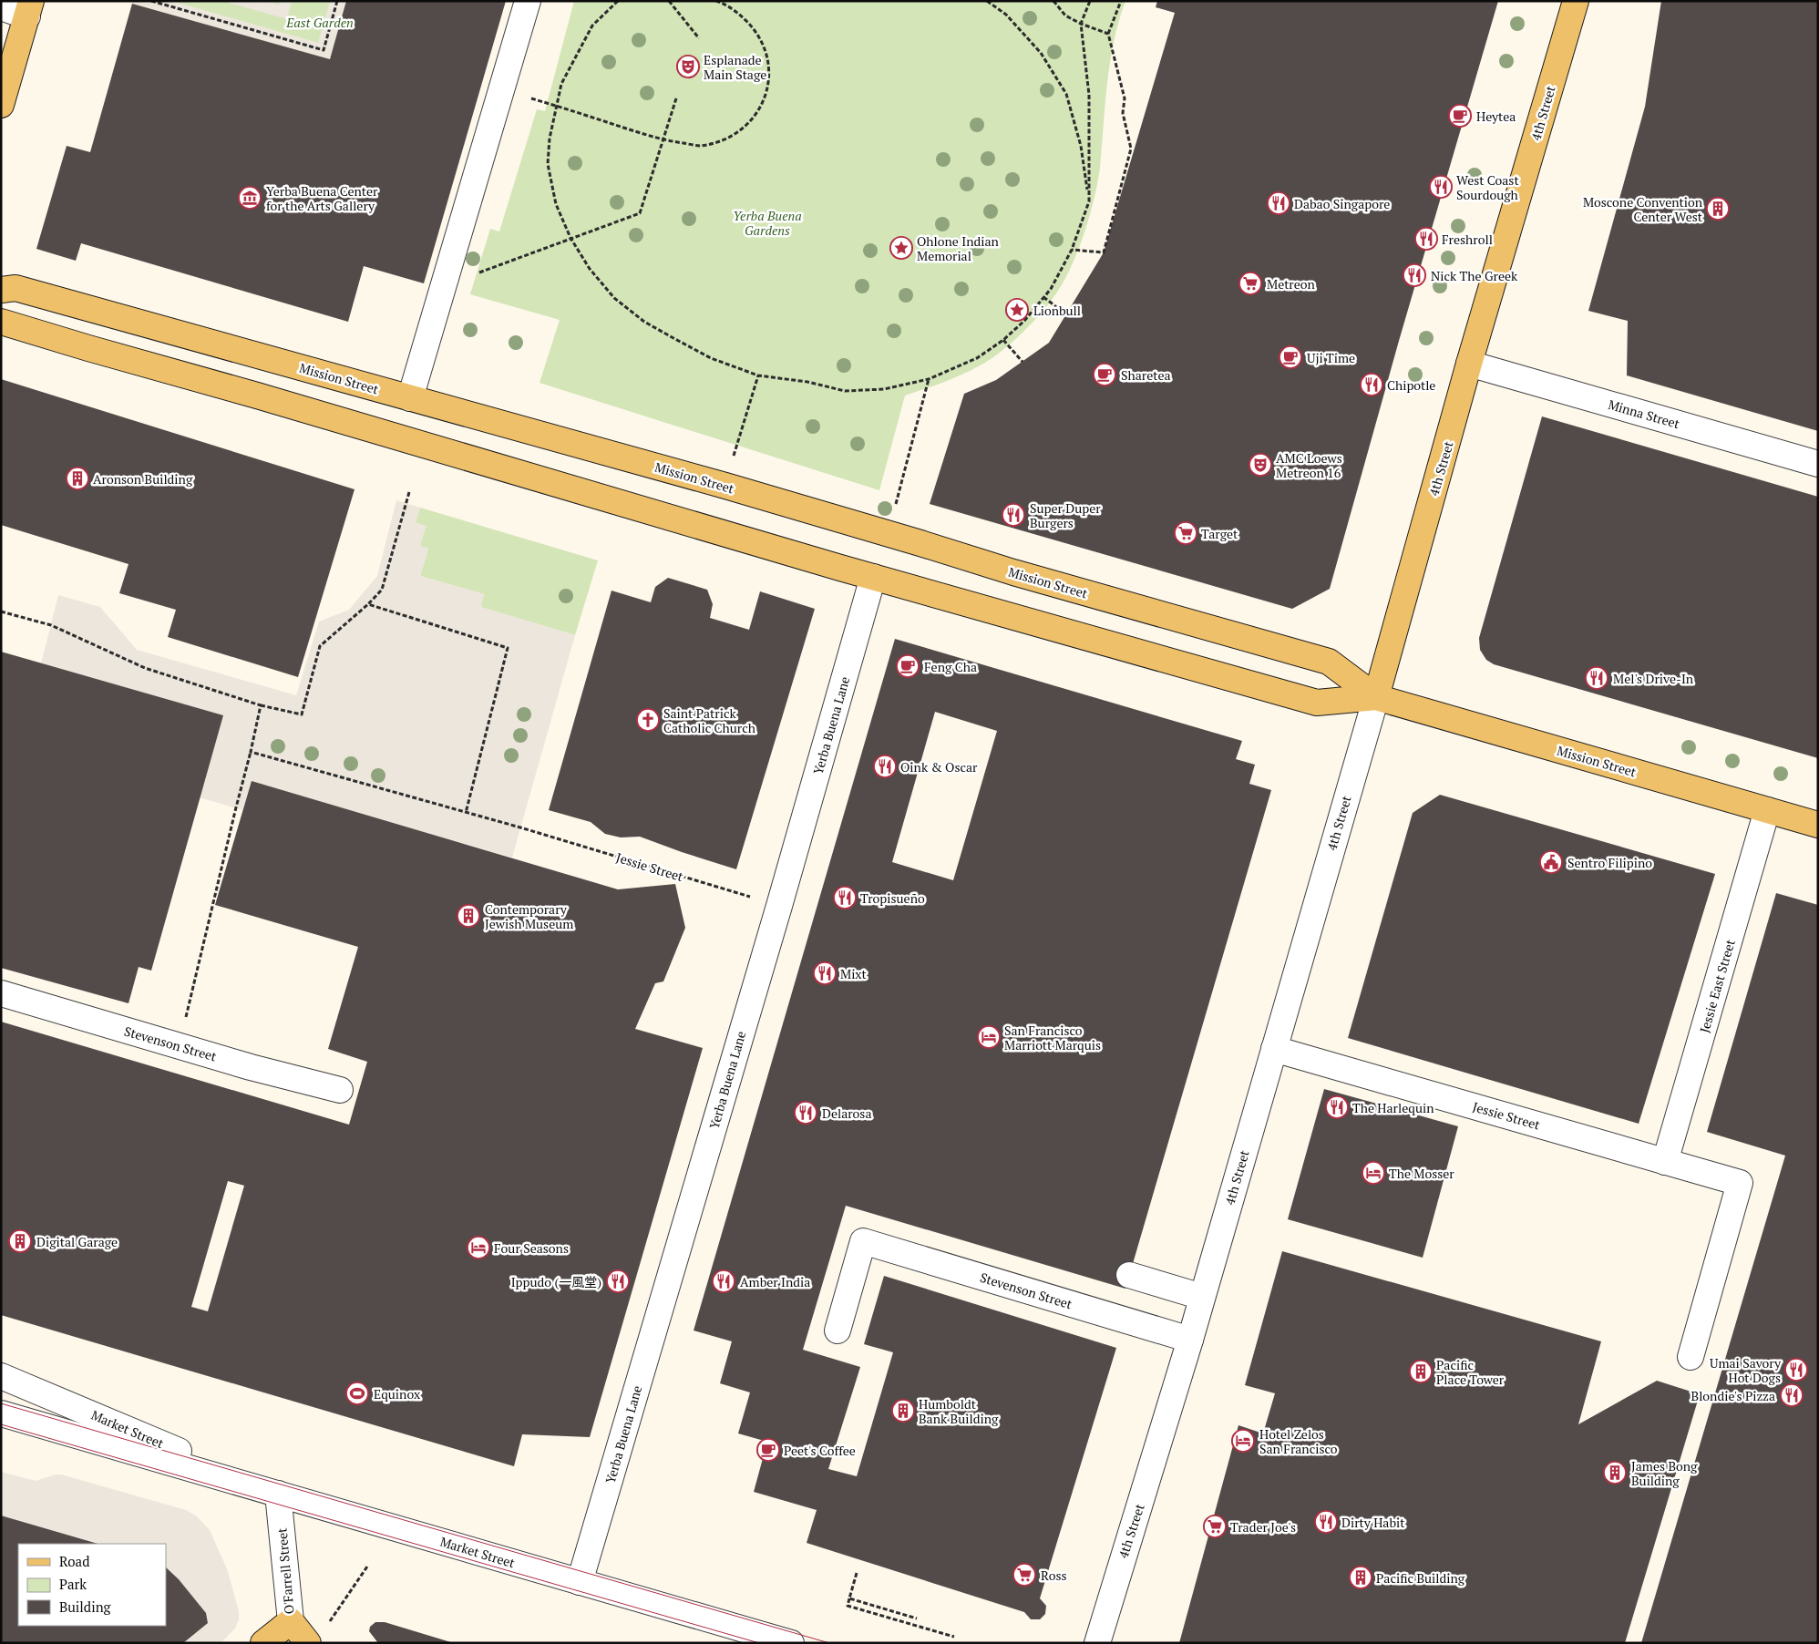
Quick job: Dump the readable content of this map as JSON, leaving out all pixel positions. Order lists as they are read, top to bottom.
{
  "streets": {
    "main road": ["4th Street", "Mission Street", "O'Farrell Street"],
    "street": [
      "Minna Street",
      "Yerba Buena Lane",
      "Jessie Street",
      "Jessie East Street",
      "Stevenson Street",
      "Market Street"
    ]
  },
  "crossings": [
    ["4th Street", "Mission Street"],
    ["4th Street", "Minna Street"],
    ["4th Street", "Jessie Street"],
    ["4th Street", "Stevenson Street"],
    ["Mission Street", "Yerba Buena Lane"],
    ["Mission Street", "Jessie East Street"],
    ["Yerba Buena Lane", "Jessie Street"],
    ["Yerba Buena Lane", "Market Street"],
    ["Jessie Street", "Jessie East Street"],
    ["Market Street", "O'Farrell Street"]
  ],
  "parks": ["East Garden", "Yerba Buena Gardens"],
  "places": {
    "theatre": ["Esplanade Main Stage", "AMC Loews Metreon 16"],
    "cafe": [
      "Heytea",
      "Uji Time",
      "Sharetea",
      "Feng Cha",
      "Peet's Coffee"
    ],
    "restaurant": [
      "West Coast Sourdough",
      "Dabao Singapore",
      "Freshroll",
      "Nick The Greek",
      "Chipotle",
      "Super Duper Burgers",
      "Mel's Drive-In",
      "Oink & Oscar",
      "Tropisueño",
      "Mixt",
      "The Harlequin",
      "Delarosa",
      "Ippudo (一風堂)",
      "Amber India",
      "Umai Savory Hot Dogs",
      "Blondie's Pizza",
      "Dirty Habit"
    ],
    "museum": ["Yerba Buena Center for the Arts Gallery"],
    "building": [
      "Moscone Convention Center West",
      "Aronson Building",
      "Contemporary Jewish Museum",
      "Digital Garage",
      "Pacific Place Tower",
      "Humboldt Bank Building",
      "James Bong Building",
      "Pacific Building"
    ],
    "place": ["Ohlone Indian Memorial", "Lionbull"],
    "supermarket": [
      "Metreon",
      "Target",
      "Trader Joe's",
      "Ross"
    ],
    "church": ["Saint Patrick Catholic Church"],
    "public building": ["Sentro Filipino"],
    "hotel": [
      "San Francisco Marriott Marquis",
      "The Mosser",
      "Four Seasons",
      "Hotel Zelos San Francisco"
    ],
    "sports": ["Equinox"]
  },
  "legend": ["Road", "Park", "Building"]
}
